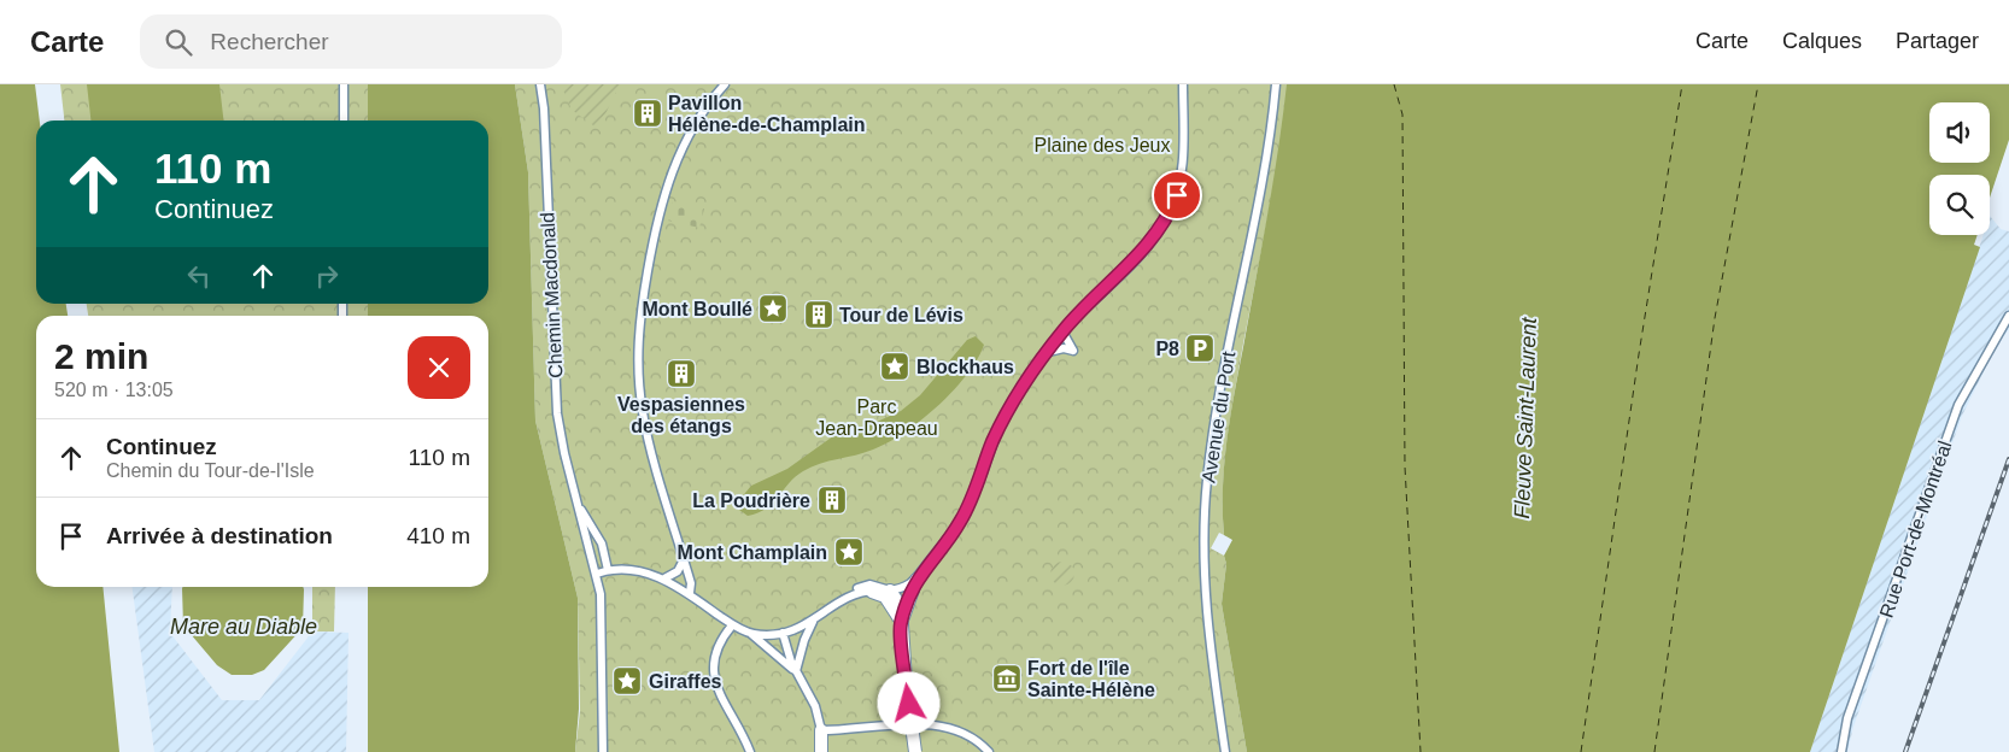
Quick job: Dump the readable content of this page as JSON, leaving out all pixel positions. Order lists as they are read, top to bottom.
{
  "streets": {
    "street": ["Chemin Macdonald", "Avenue du Port", "Rue Port-de-Montréal"]
  },
  "water": ["Fleuve Saint-Laurent", "Mare au Diable"],
  "parks": ["Plaine des Jeux", "Parc Jean-Drapeau"],
  "places": {
    "building": [
      "Pavillon Hélène-de-Champlain",
      "Tour de Lévis",
      "Vespasiennes des étangs",
      "La Poudrière"
    ],
    "place": [
      "Mont Boullé",
      "Blockhaus",
      "Mont Champlain",
      "Giraffes"
    ],
    "parking": ["P8"],
    "museum": ["Fort de l'île Sainte-Hélène"]
  },
  "page": {
    "header": "Carte",
    "search": "Rechercher",
    "nav": ["Carte", "Calques", "Partager"],
    "turn": ["110 m", "Continuez"],
    "heading": ["2 min", "520 m · 13:05"],
    "list": [
      {
        "name": "Continuez",
        "note": "Chemin du Tour-de-l'Isle",
        "value": "110 m"
      },
      {
        "name": "Arrivée à destination",
        "value": "410 m"
      }
    ]
  }
}
